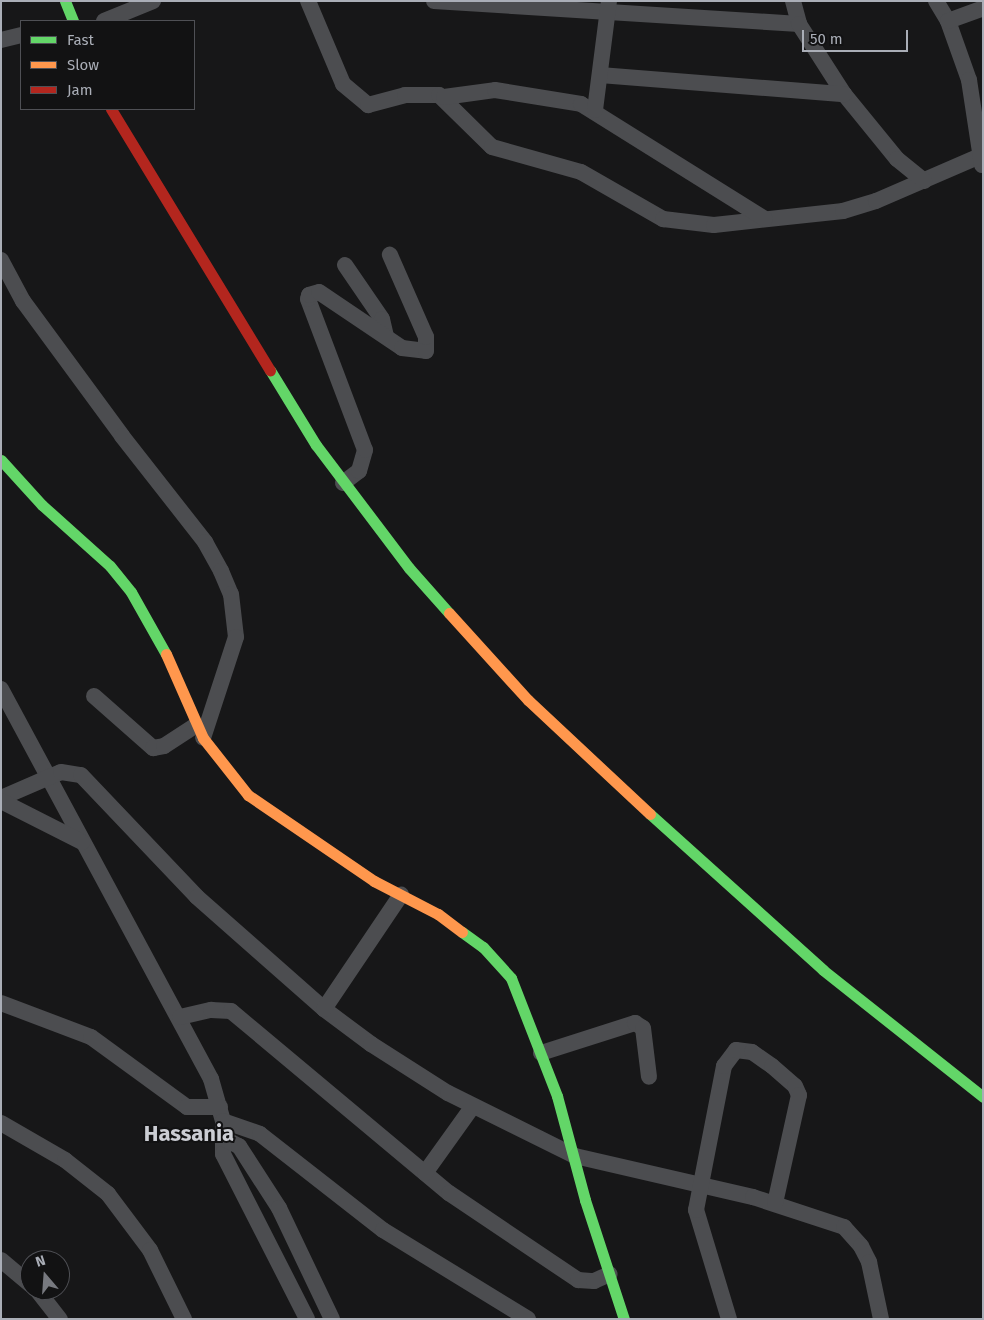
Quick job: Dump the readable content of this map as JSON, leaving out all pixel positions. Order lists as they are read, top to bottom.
{
  "districts": ["Hassania"],
  "legend": ["Fast", "Slow", "Jam"],
  "scale_bar": "50 m",
  "north": "top"
}
